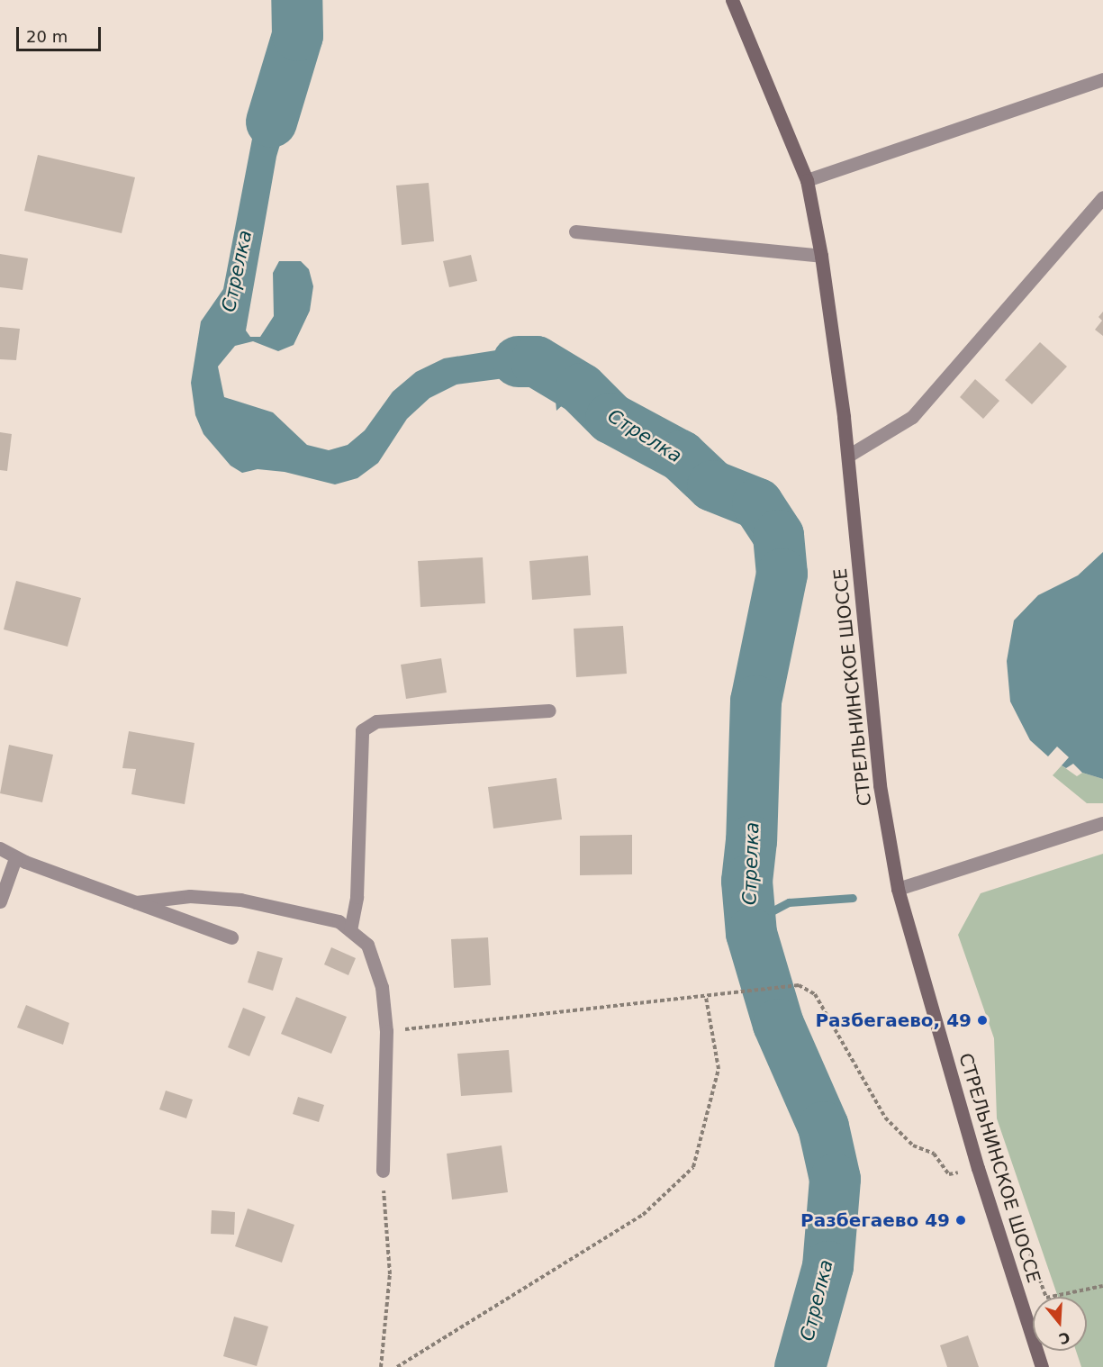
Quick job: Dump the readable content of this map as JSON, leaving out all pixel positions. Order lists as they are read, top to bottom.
{
  "streets": {
    "main road": ["СТРЕЛЬНИНСКОЕ ШОССЕ"]
  },
  "water": ["Стрелка"],
  "places": ["Разбегаево, 49", "Разбегаево 49"],
  "scale_bar": "20 m",
  "north": "bottom"
}
